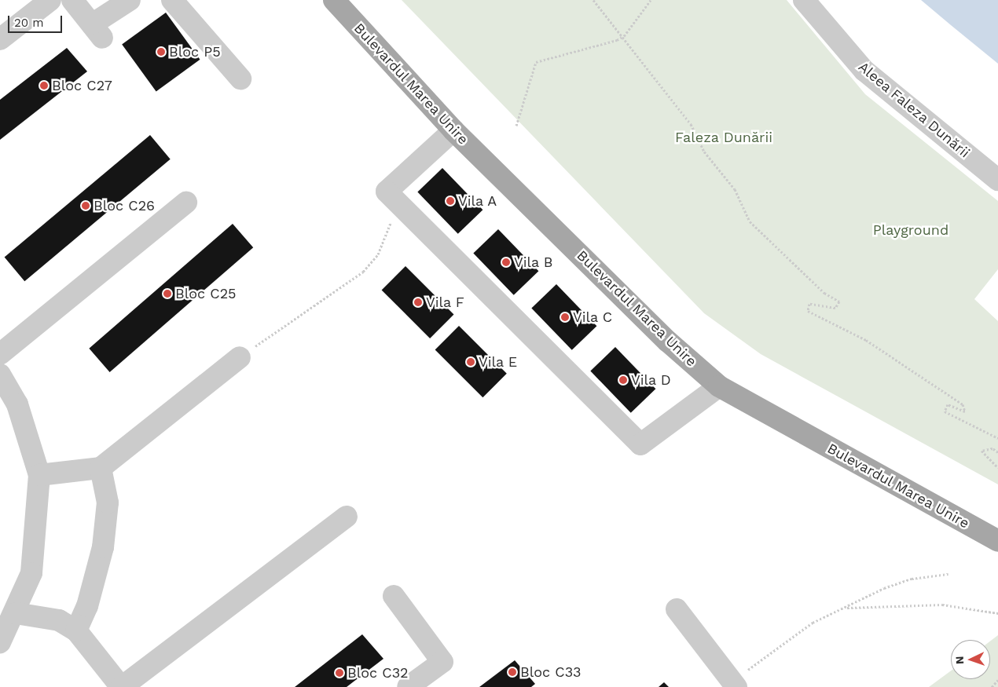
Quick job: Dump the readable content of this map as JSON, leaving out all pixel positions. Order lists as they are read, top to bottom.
{
  "streets": {
    "main road": ["Bulevardul Marea Unire"],
    "street": ["Aleea Faleza Dunării"]
  },
  "parks": ["Faleza Dunării", "Playground"],
  "places": [
    "Bloc P5",
    "Bloc C27",
    "Vila A",
    "Bloc C26",
    "Vila B",
    "Bloc C25",
    "Vila F",
    "Vila C",
    "Vila E",
    "Vila D",
    "Bloc C33",
    "Bloc C32"
  ],
  "scale_bar": "20 m",
  "north": "left"
}
